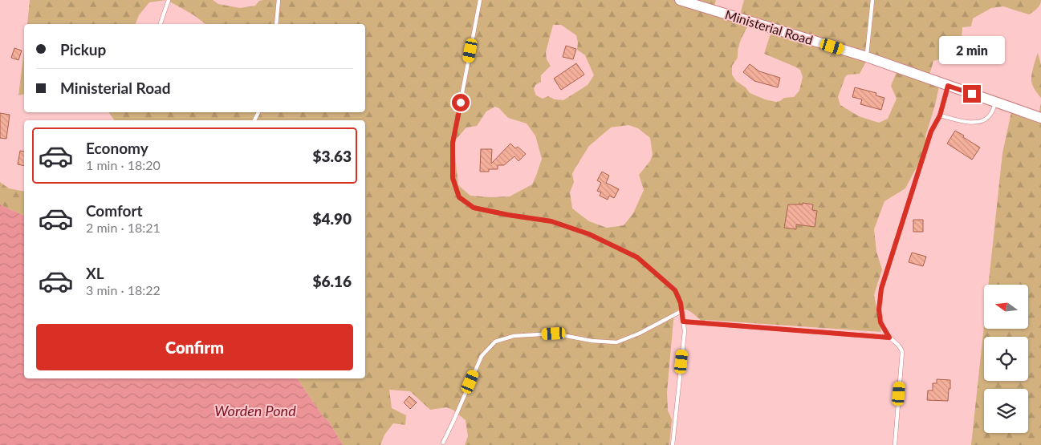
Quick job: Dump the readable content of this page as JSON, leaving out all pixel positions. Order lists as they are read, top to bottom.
{
  "streets": {
    "main road": ["Ministerial Road"]
  },
  "water": ["Worden Pond"],
  "north": "left",
  "page": {
    "banner": ["Pickup", "Ministerial Road"],
    "bubble": "2 min",
    "list": [
      {
        "name": "Economy",
        "note": "1 min · 18:20",
        "value": "$3.63"
      },
      {
        "name": "Comfort",
        "note": "2 min · 18:21",
        "value": "$4.90"
      },
      {
        "name": "XL",
        "note": "3 min · 18:22",
        "value": "$6.16"
      }
    ],
    "buttons": "Confirm"
  }
}
